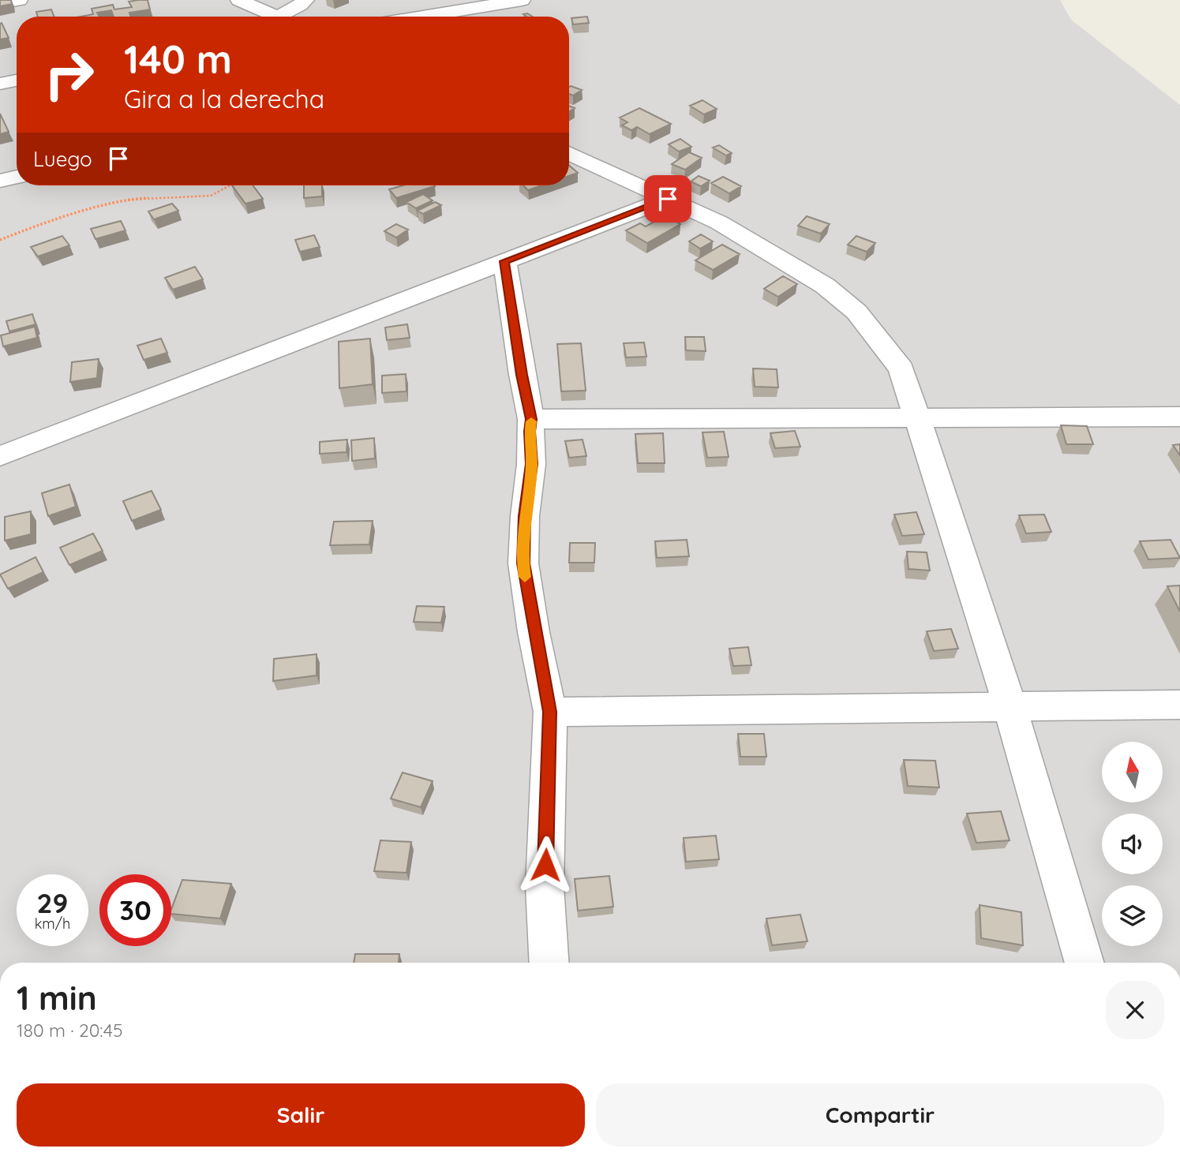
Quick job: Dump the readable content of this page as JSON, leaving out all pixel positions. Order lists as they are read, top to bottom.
{
  "north": "top",
  "page": {
    "turn": ["140 m", "Gira a la derecha"],
    "then": "Luego",
    "speed": "29 km/h",
    "limit": "30",
    "heading": ["1 min", "180 m · 20:45"],
    "buttons": ["Salir", "Compartir"]
  }
}
